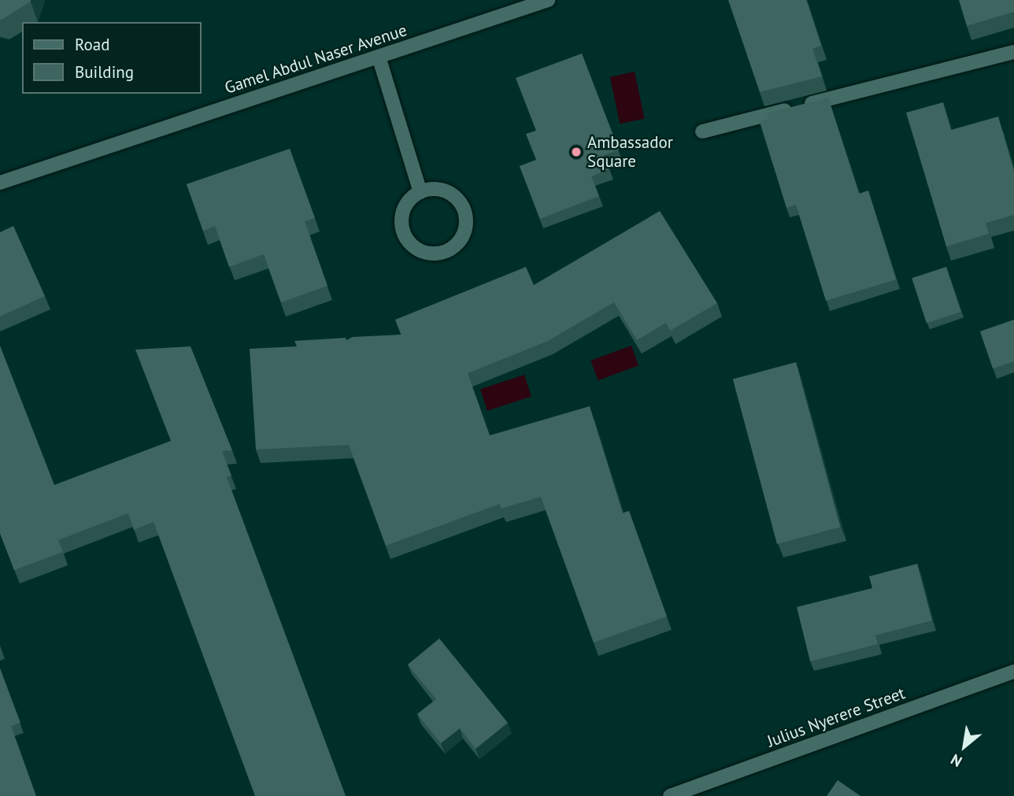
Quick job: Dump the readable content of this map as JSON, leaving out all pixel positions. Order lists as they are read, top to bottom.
{
  "streets": {
    "street": ["Gamel Abdul Naser Avenue", "Julius Nyerere Street"]
  },
  "places": ["Ambassador Square"],
  "legend": ["Road", "Building"],
  "north": "bottom left"
}
